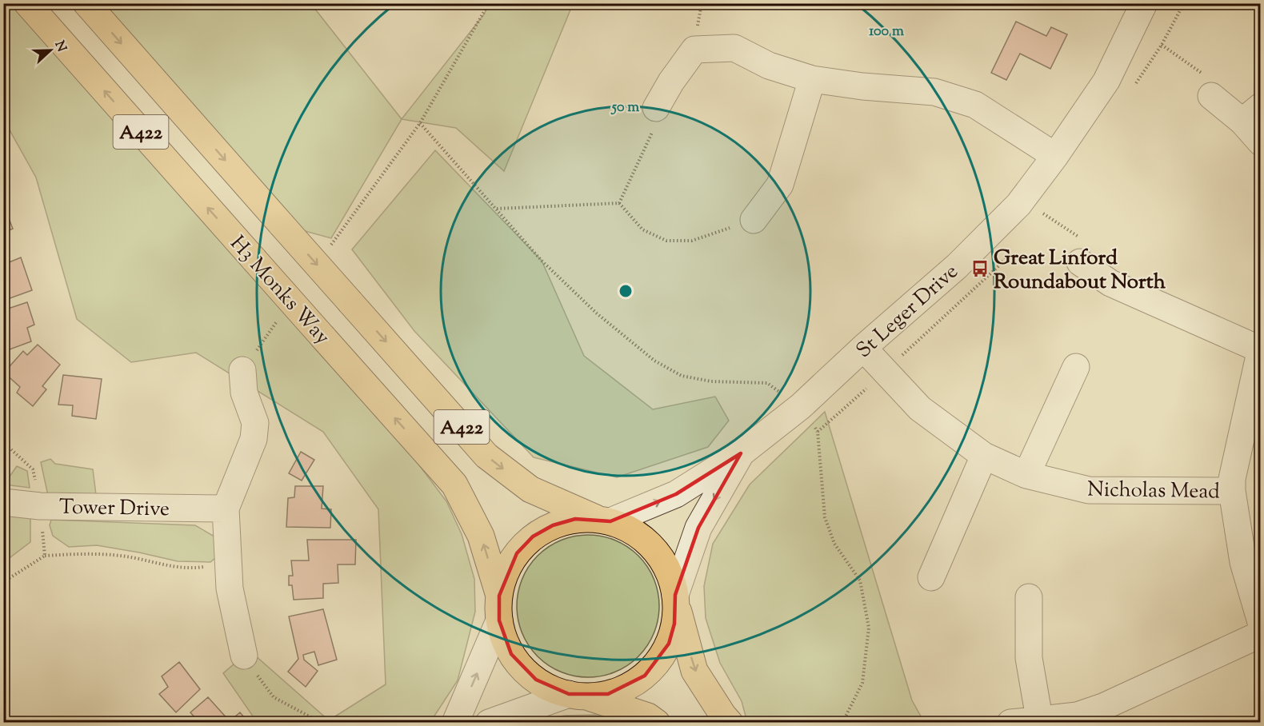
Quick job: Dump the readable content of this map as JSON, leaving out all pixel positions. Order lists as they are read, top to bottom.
{
  "streets": {
    "main road": ["A422", "H3 Monks Way"],
    "street": ["St Leger Drive", "Nicholas Mead", "Tower Drive"]
  },
  "crossings": [
    ["A422", "St Leger Drive"],
    ["St Leger Drive", "Nicholas Mead"]
  ],
  "places": {
    "bus stop": ["Great Linford Roundabout North"]
  },
  "north": "right",
  "rings": ["100 m", "50 m"]
}
